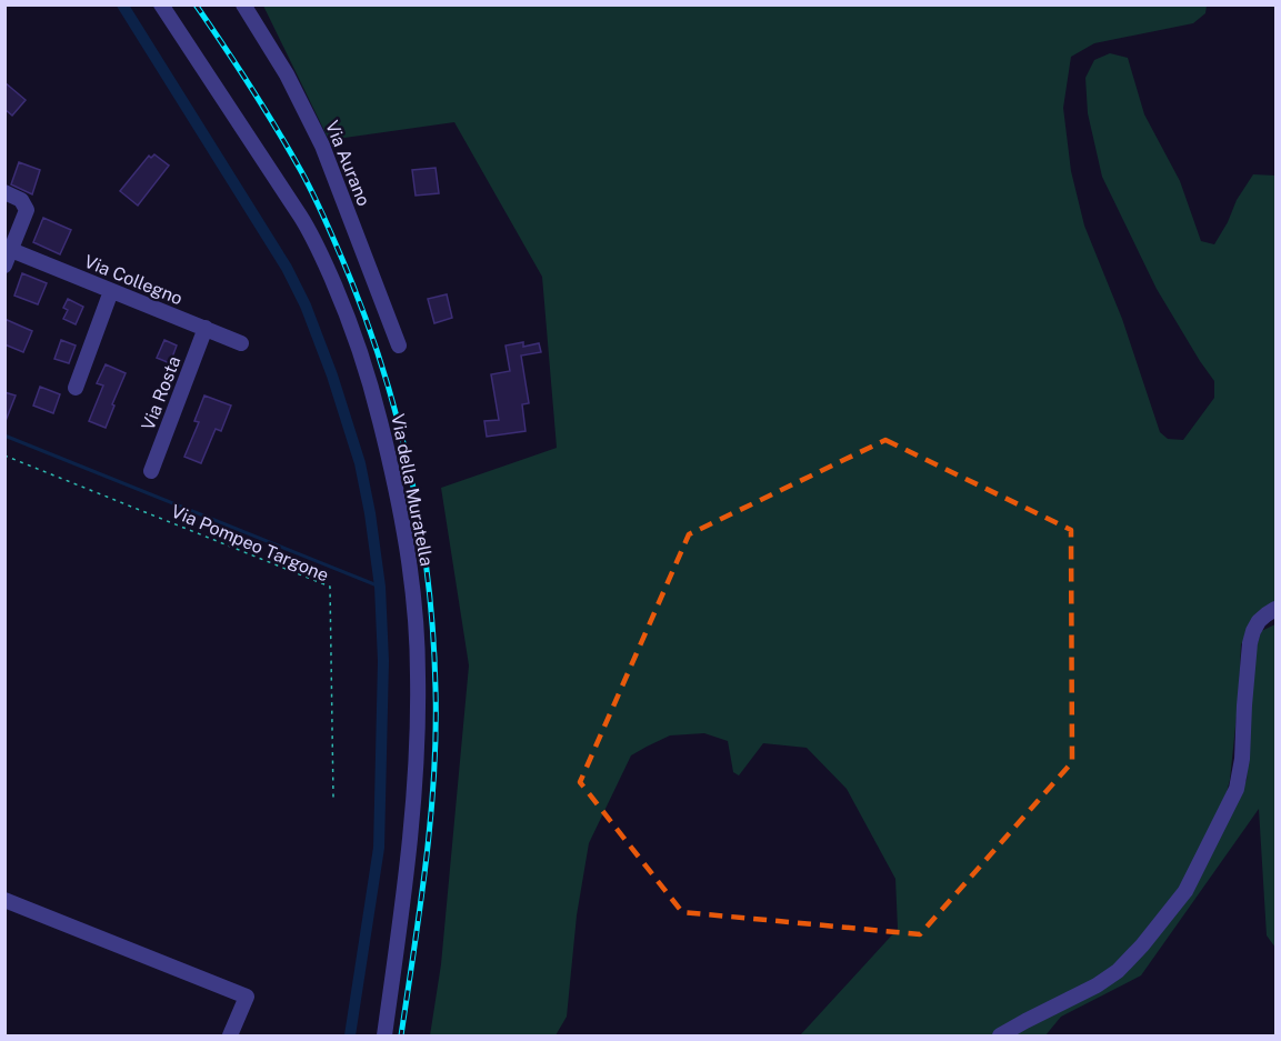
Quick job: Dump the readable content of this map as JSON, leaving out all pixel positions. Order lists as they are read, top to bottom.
{
  "streets": {
    "street": [
      "Via Aurano",
      "Via Collegno",
      "Via Rosta",
      "Via della Muratella"
    ],
    "path": ["Via Pompeo Targone"]
  },
  "crossings": [
    ["Via Collegno", "Via Rosta"]
  ]
}
